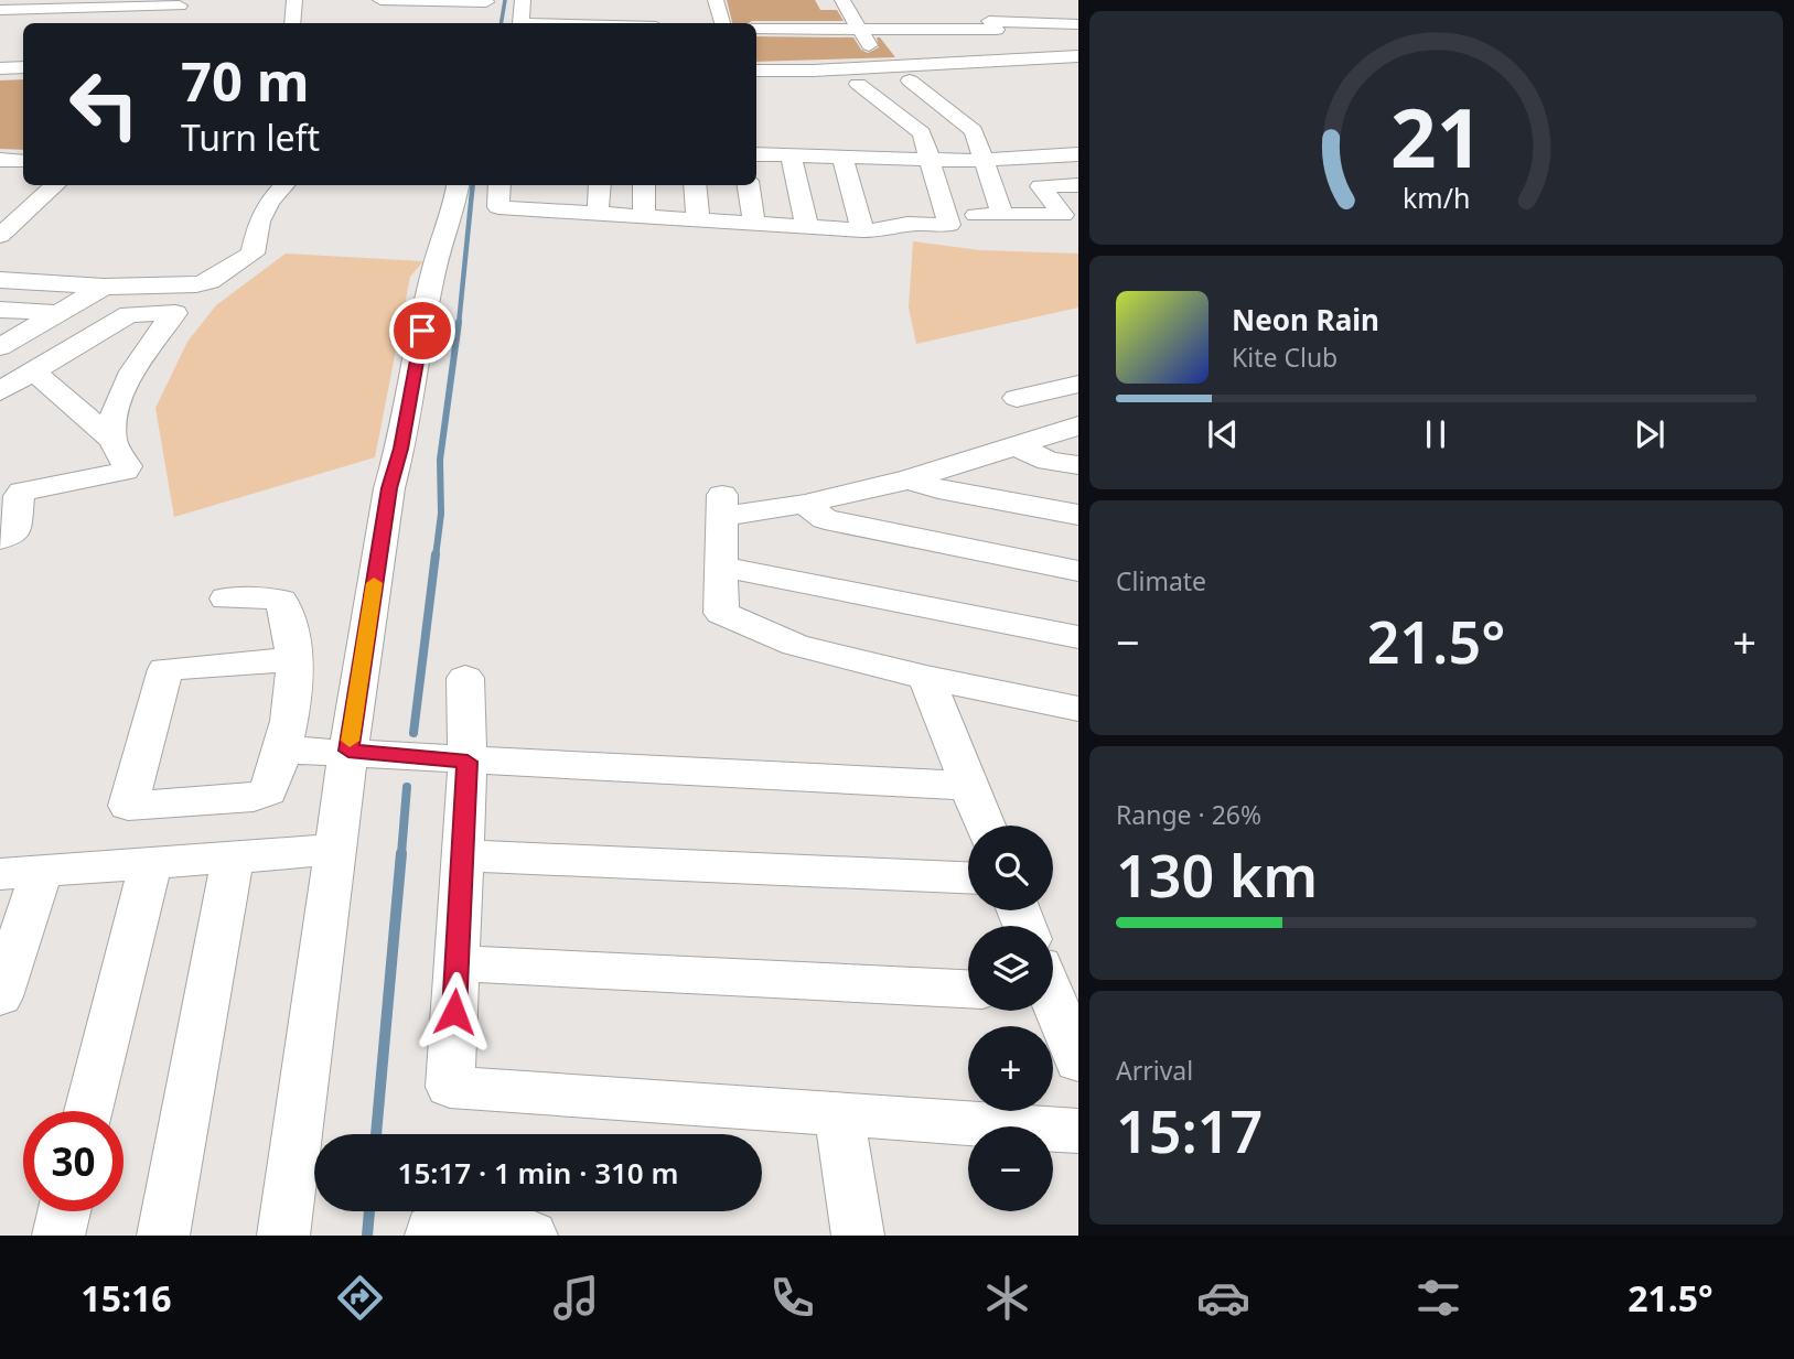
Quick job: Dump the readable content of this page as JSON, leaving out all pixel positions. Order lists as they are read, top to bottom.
{
  "page": {
    "turn": ["70 m", "Turn left"],
    "song": ["Neon Rain", "Kite Club"],
    "tile": [
      "Climate",
      ["Range · 26%", "130 km"],
      ["Arrival", "15:17"]
    ],
    "heat": ["−", "21.5°", "+"],
    "map_buttons": ["+", "−"],
    "limit": "30",
    "trip": "15:17 · 1 min · 310 m",
    "tabs": ["15:16", "21.5°"],
    "gauge": ["21", "km/h"]
  }
}
